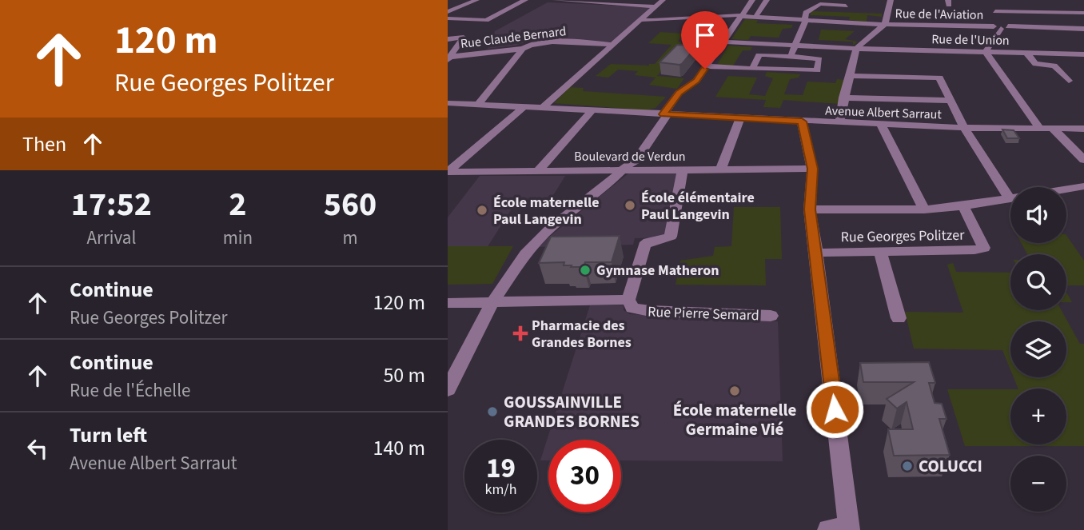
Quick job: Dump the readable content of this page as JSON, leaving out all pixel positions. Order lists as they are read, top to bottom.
{
  "streets": {
    "street": [
      "Rue de l'Aviation",
      "Rue Claude Bernard",
      "Rue de l'Union",
      "Avenue Albert Sarraut",
      "Boulevard de Verdun",
      "Rue Georges Politzer",
      "Rue Pierre Semard"
    ]
  },
  "crossings": [
    ["Boulevard de Verdun", "Rue Pierre Semard"]
  ],
  "places": {
    "other": [
      "École élémentaire Paul Langevin",
      "École maternelle Paul Langevin",
      "Gymnase Matheron",
      "École maternelle Germaine Vié",
      "GOUSSAINVILLE GRANDES BORNES",
      "COLUCCI"
    ],
    "health": ["Pharmacie des Grandes Bornes"]
  },
  "page": {
    "turn": ["120 m", "Rue Georges Politzer"],
    "then": "Then",
    "eta": [
      "17:52",
      "Arrival",
      "2",
      "min",
      "560",
      "m"
    ],
    "map_buttons": ["+", "−"],
    "list": [
      {
        "name": "Continue",
        "note": "Rue Georges Politzer",
        "value": "120 m"
      },
      {
        "name": "Continue",
        "note": "Rue de l'Échelle",
        "value": "50 m"
      },
      {
        "name": "Turn left",
        "note": "Avenue Albert Sarraut",
        "value": "140 m"
      }
    ],
    "speed": "19 km/h",
    "limit": "30"
  }
}
